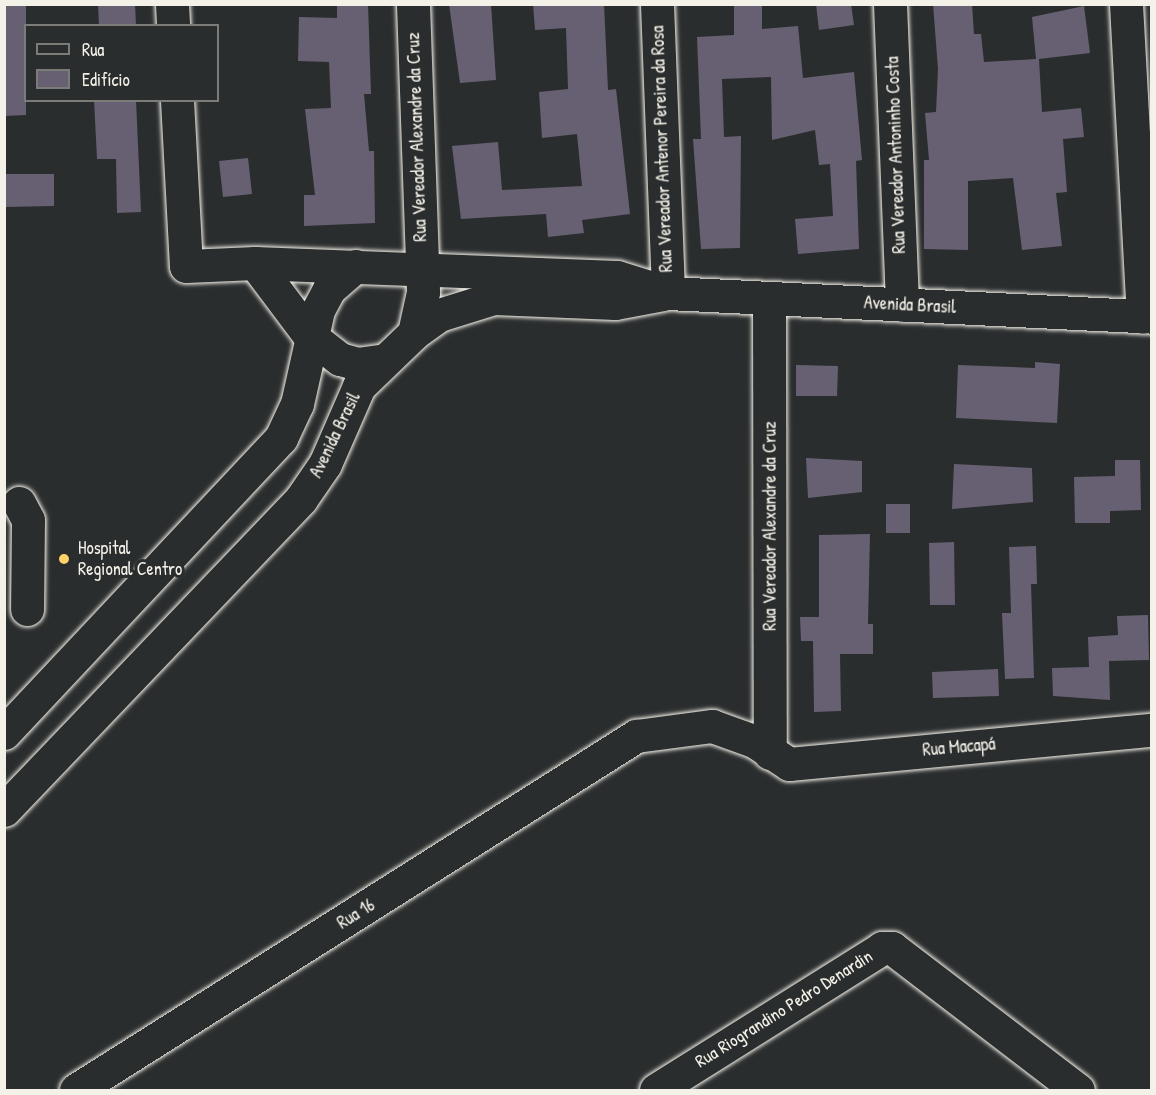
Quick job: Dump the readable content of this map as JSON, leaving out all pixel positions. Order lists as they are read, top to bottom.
{
  "streets": {
    "street": [
      "Rua Vereador Alexandre da Cruz",
      "Rua Vereador Antenor Pereira da Rosa",
      "Rua Vereador Antoninho Costa",
      "Avenida Brasil",
      "Rua Macapá",
      "Rua 16",
      "Rua Riograndino Pedro Denardin"
    ]
  },
  "crossings": [
    ["Rua Vereador Alexandre da Cruz", "Avenida Brasil"],
    ["Rua Vereador Alexandre da Cruz", "Rua Macapá"],
    ["Rua Vereador Antenor Pereira da Rosa", "Avenida Brasil"],
    ["Rua Vereador Antoninho Costa", "Avenida Brasil"],
    ["Rua Macapá", "Rua 16"]
  ],
  "places": ["Hospital Regional Centro"],
  "legend": ["Rua", "Edifício"]
}
